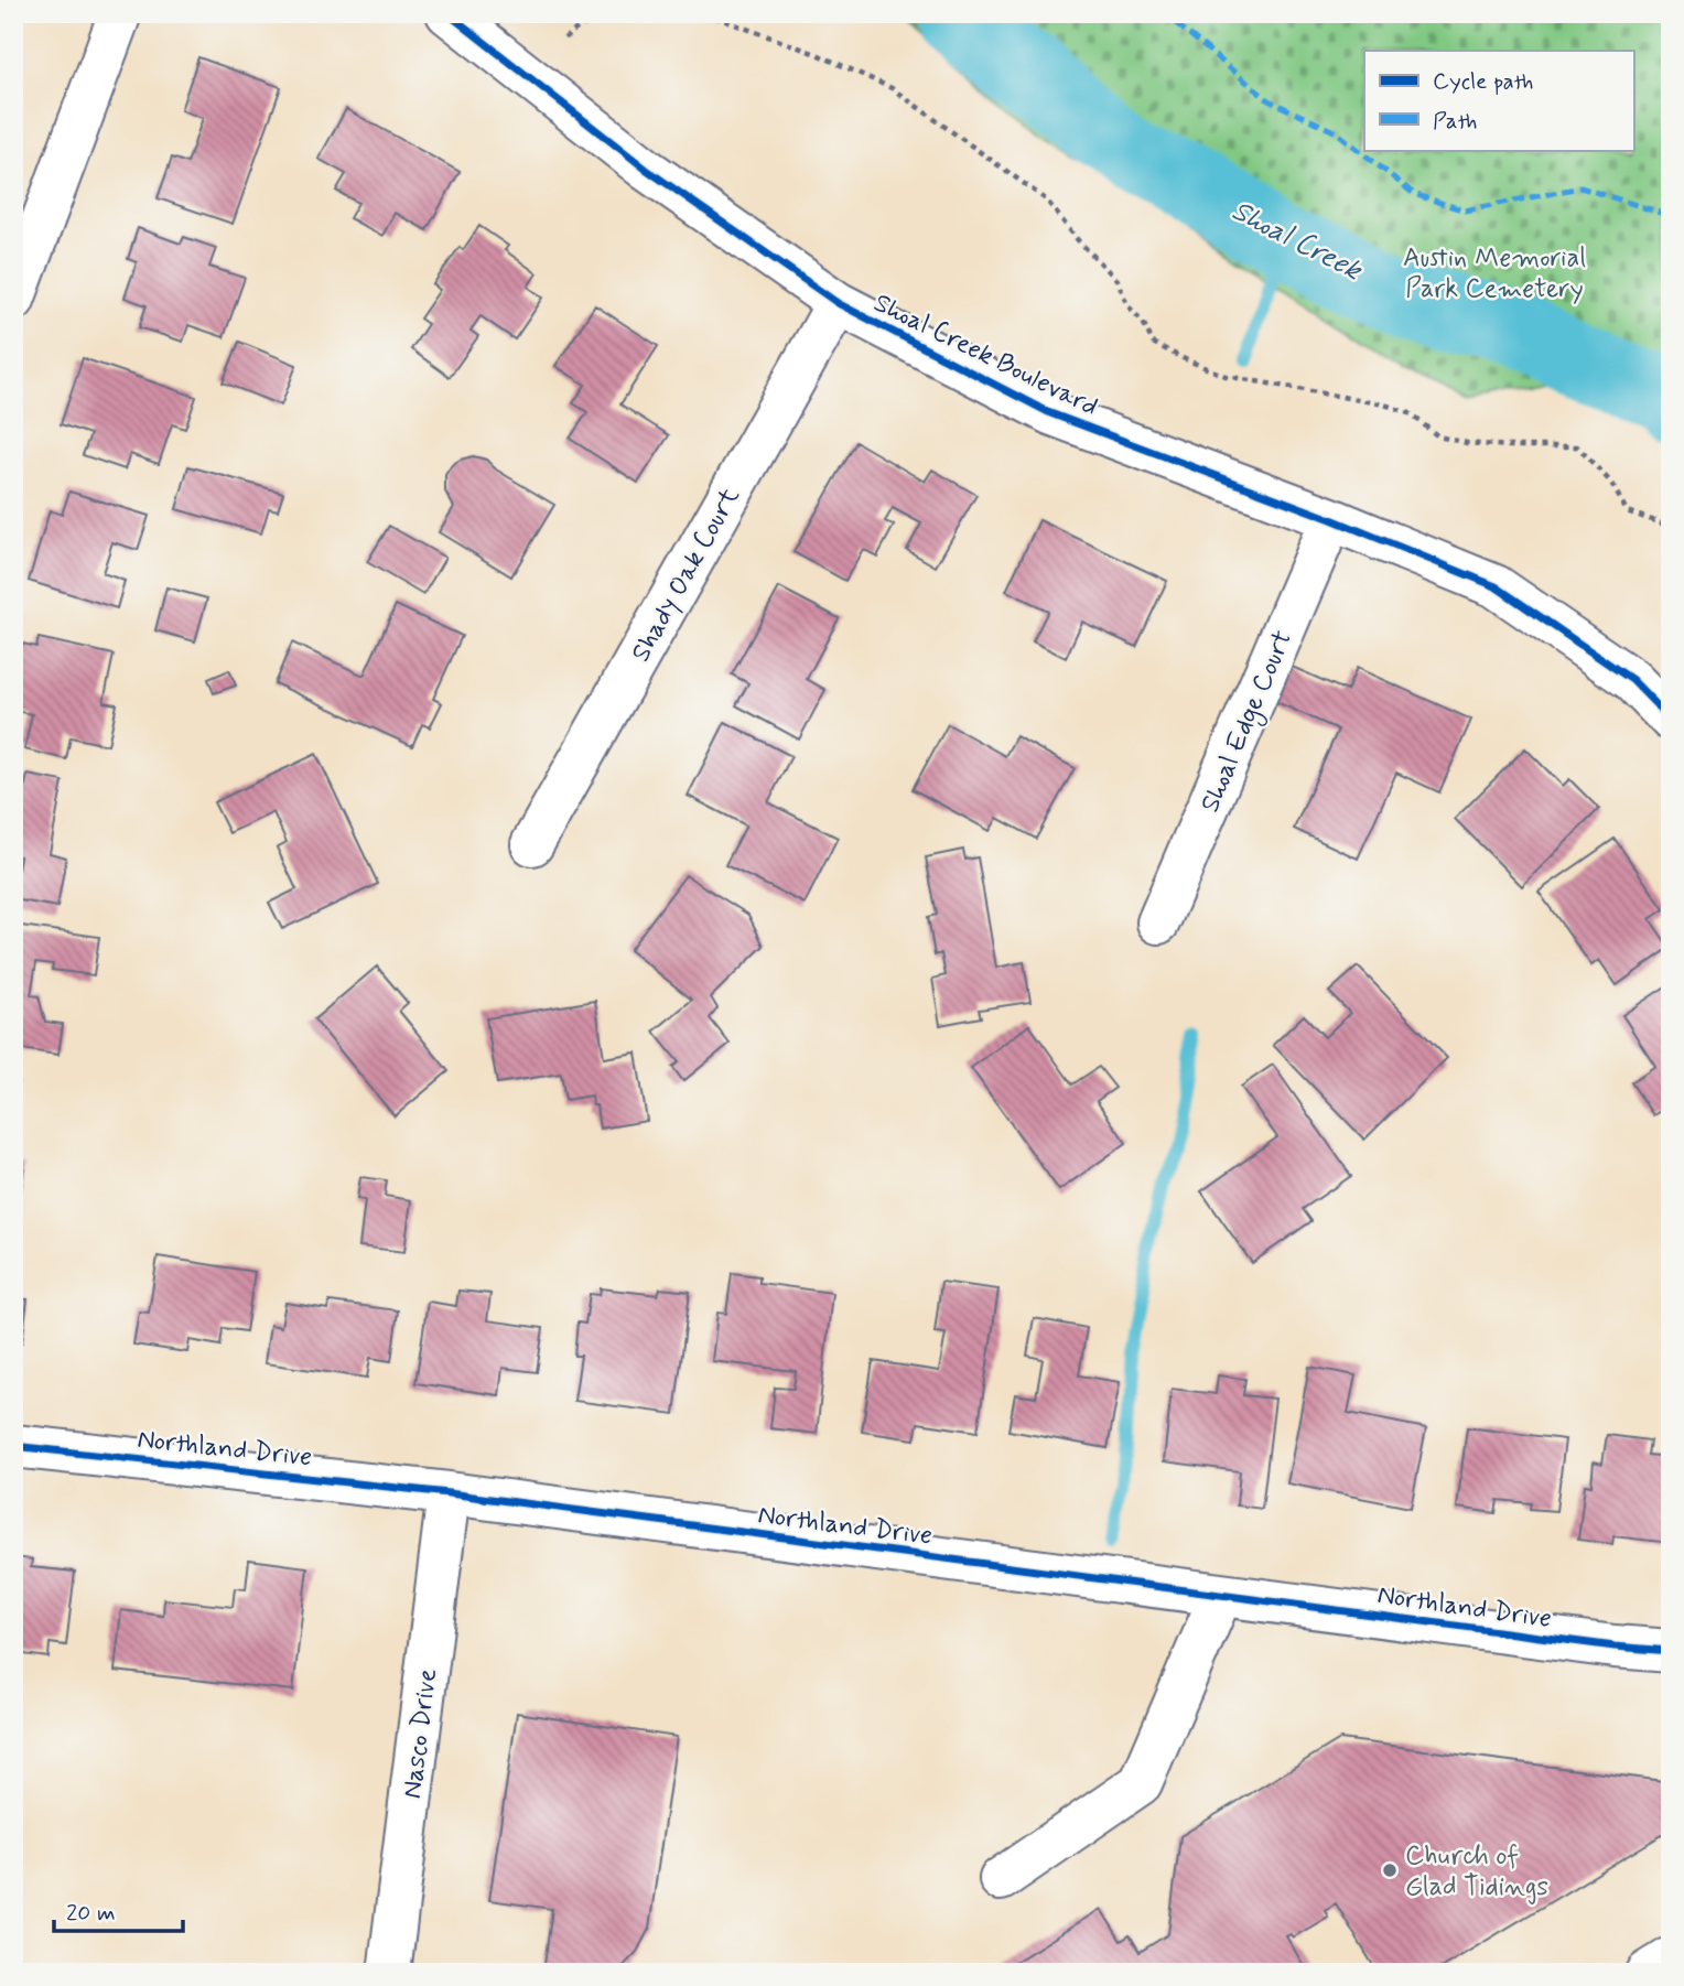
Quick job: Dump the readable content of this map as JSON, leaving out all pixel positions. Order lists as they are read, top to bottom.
{
  "streets": {
    "street": [
      "Shoal Creek Boulevard",
      "Shady Oak Court",
      "Shoal Edge Court",
      "Northland Drive",
      "Nasco Drive"
    ]
  },
  "crossings": [
    ["Shoal Creek Boulevard", "Shady Oak Court"],
    ["Shoal Creek Boulevard", "Shoal Edge Court"],
    ["Northland Drive", "Nasco Drive"]
  ],
  "water": ["Shoal Creek"],
  "parks": ["Austin Memorial Park Cemetery"],
  "places": ["Church of Glad Tidings"],
  "legend": ["Cycle path", "Path"],
  "scale_bar": "20 m"
}
